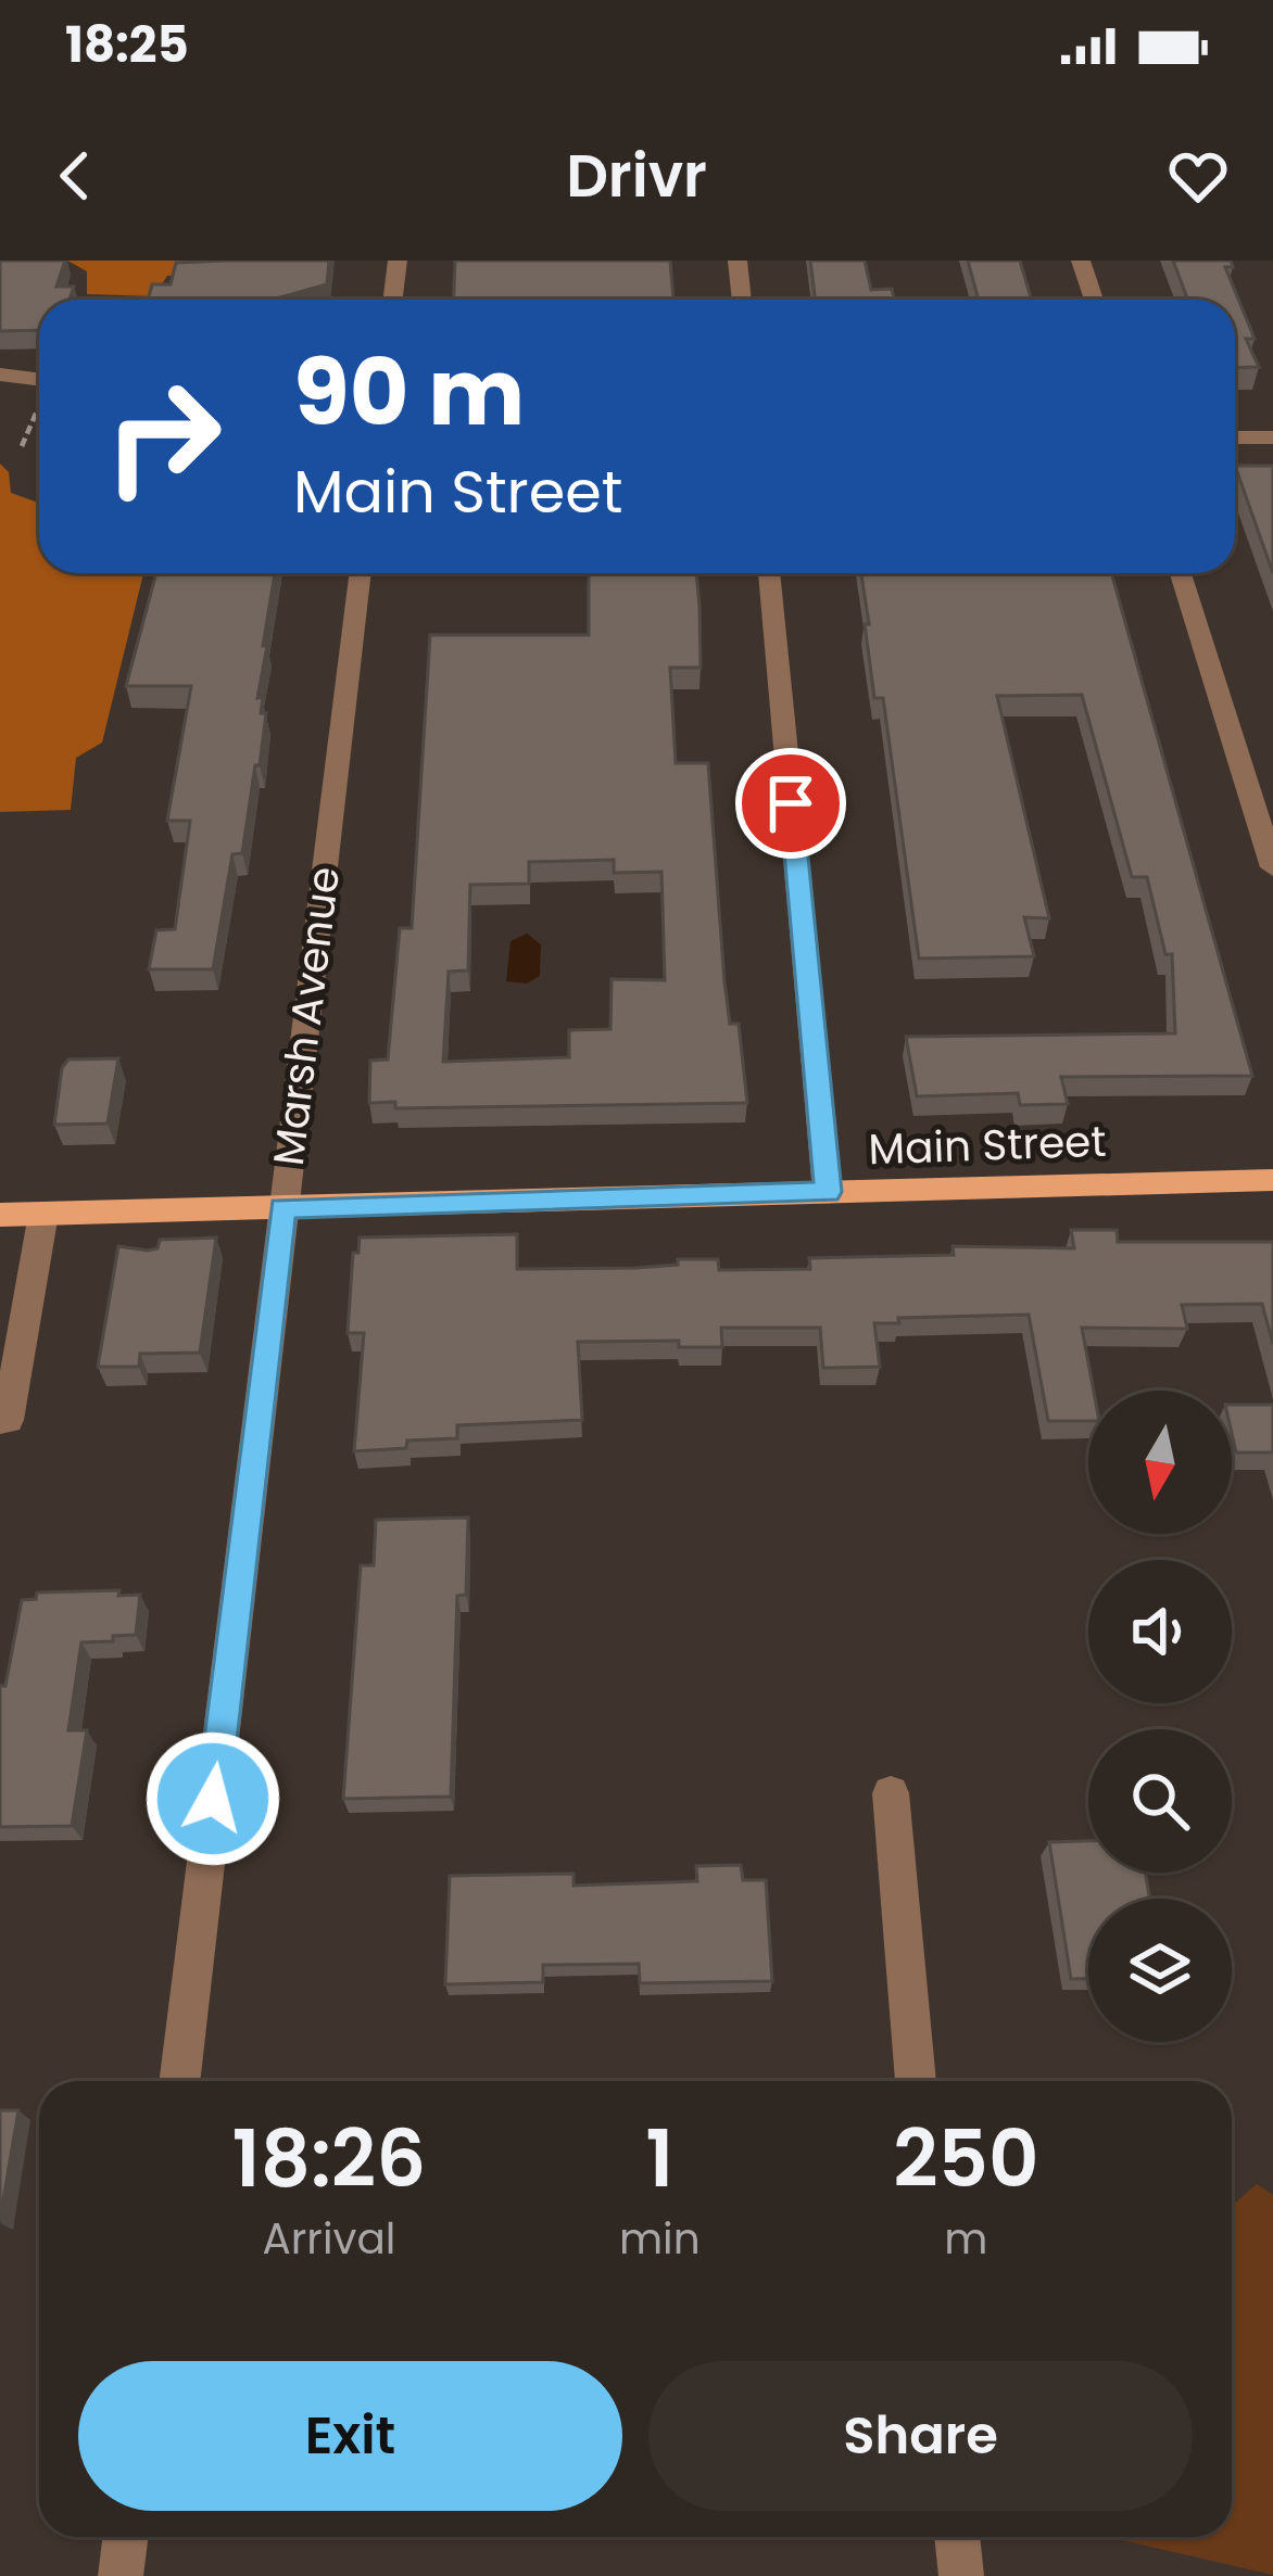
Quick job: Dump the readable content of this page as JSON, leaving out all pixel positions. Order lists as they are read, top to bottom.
{
  "streets": {
    "main road": ["Main Street"],
    "street": ["Marsh Avenue"]
  },
  "crossings": [
    ["Marsh Avenue", "Main Street"]
  ],
  "north": "bottom",
  "page": {
    "status": "18:25",
    "header": "Drivr",
    "turn": ["90 m", "Main Street"],
    "eta": [
      "18:26",
      "Arrival",
      "1",
      "min",
      "250",
      "m"
    ],
    "buttons": ["Exit", "Share"]
  }
}
